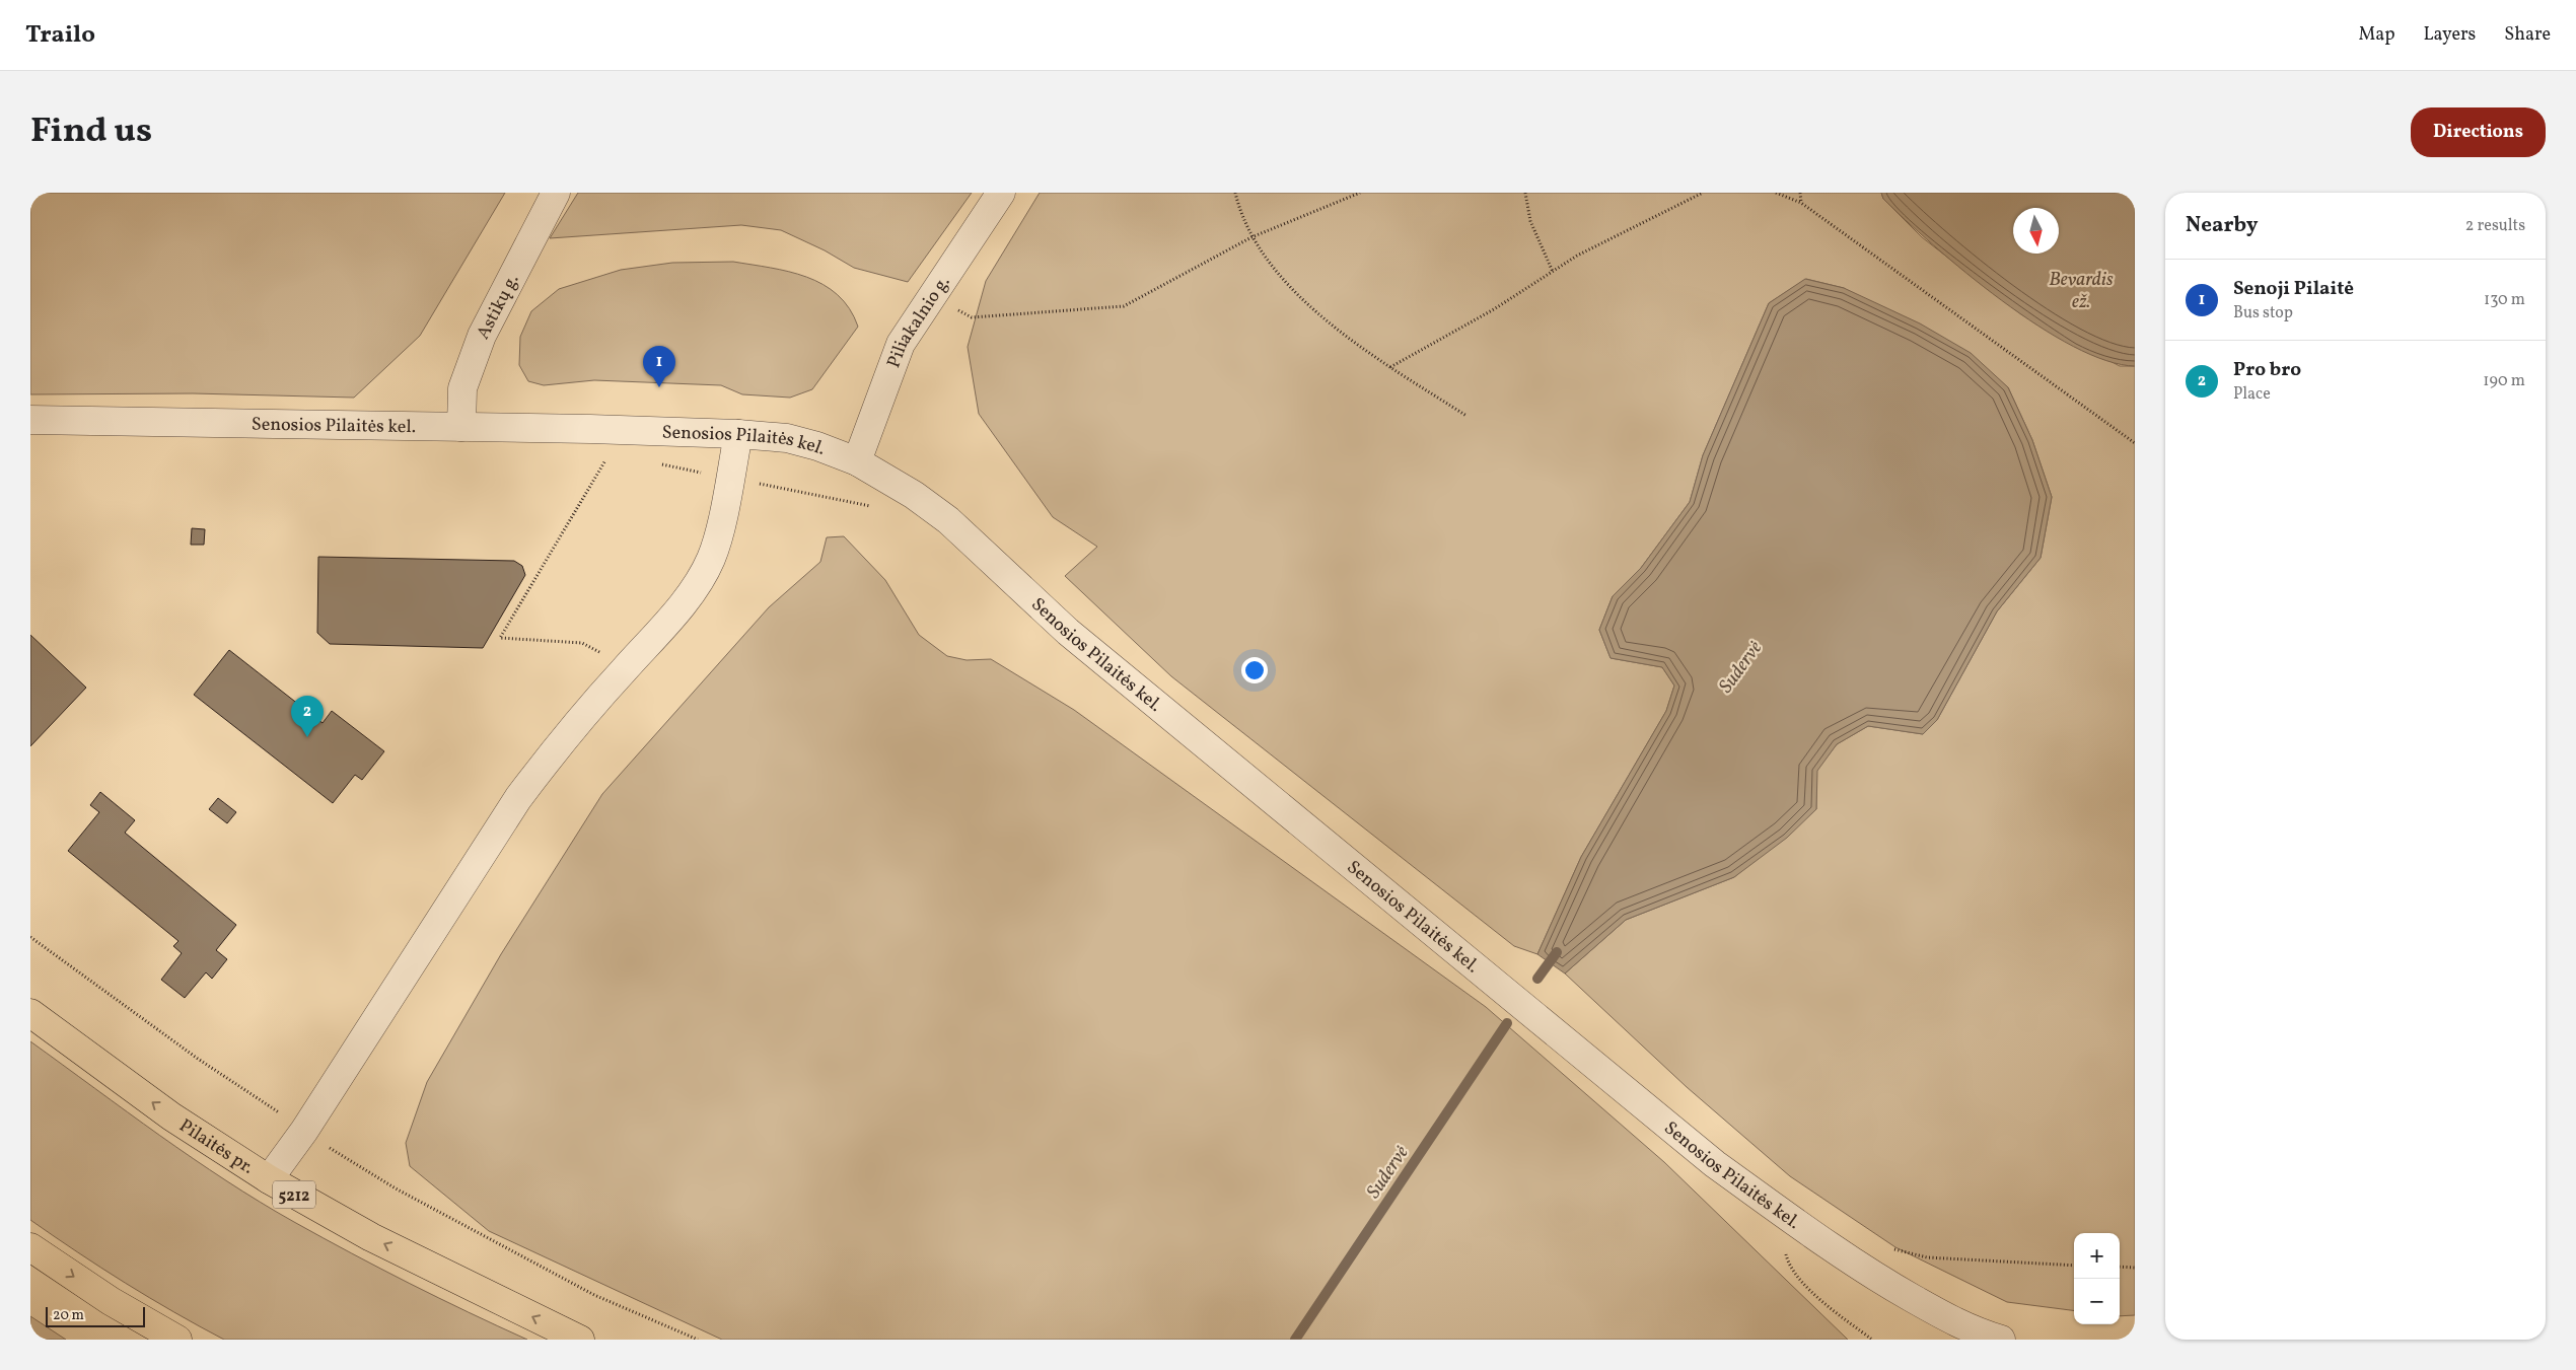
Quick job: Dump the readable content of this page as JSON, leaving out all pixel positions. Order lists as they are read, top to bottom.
{
  "streets": {
    "main road": ["Pilaitės pr.", "5212"],
    "street": ["Astikų g.", "Piliakalnio g.", "Senosios Pilaitės kel."]
  },
  "crossings": [
    ["Astikų g.", "Senosios Pilaitės kel."],
    ["Piliakalnio g.", "Senosios Pilaitės kel."]
  ],
  "one_way": ["Pilaitės pr."],
  "water": ["Bevardis ež.", "Sudervė"],
  "scale_bar": "20 m",
  "north": "bottom",
  "page": {
    "header": "Trailo",
    "nav": ["Map", "Layers", "Share"],
    "title": "Find us",
    "buttons": "Directions",
    "heading": ["Nearby", "2 results"],
    "list": [
      {
        "mark": "1",
        "name": "Senoji Pilaitė",
        "note": "Bus stop",
        "value": "130 m"
      },
      {
        "mark": "2",
        "name": "Pro bro",
        "note": "Place",
        "value": "190 m"
      }
    ],
    "pins": ["1", "2"],
    "map_buttons": ["+", "−"],
    "scale": "20 m"
  }
}
